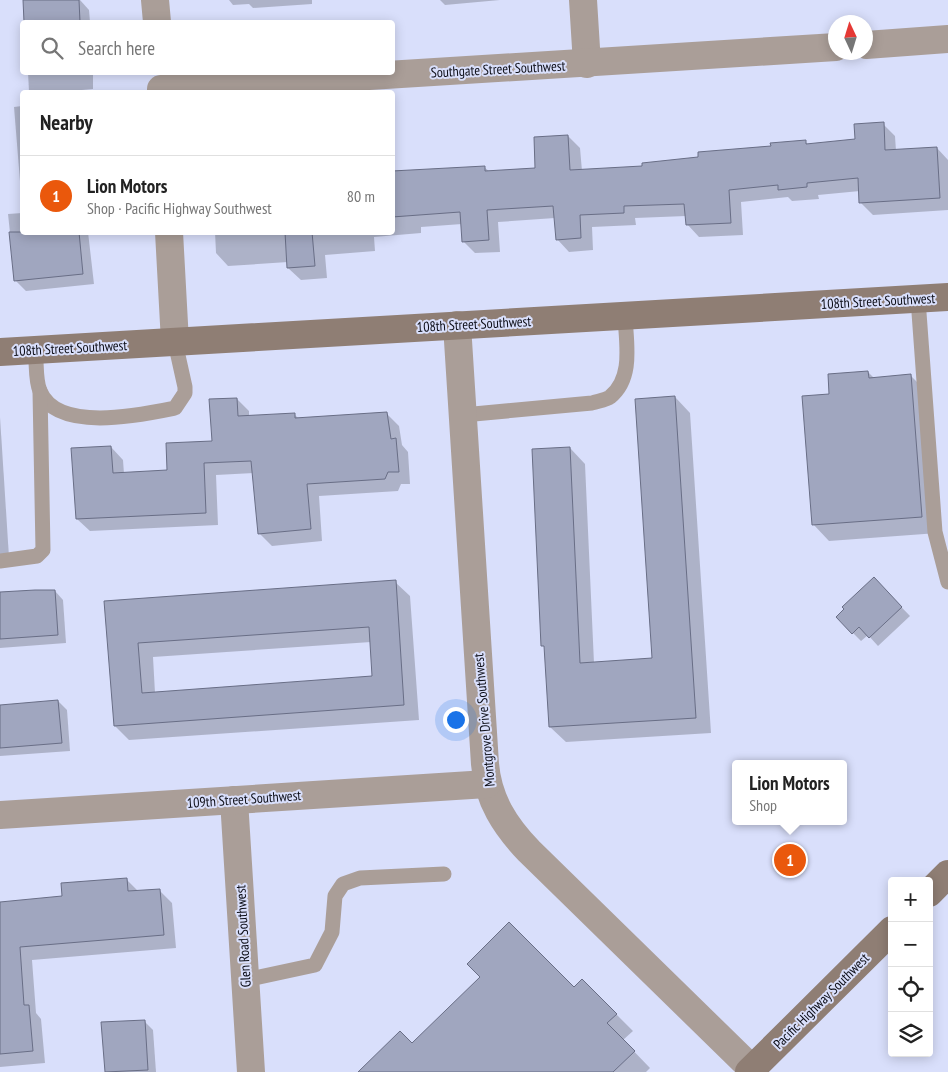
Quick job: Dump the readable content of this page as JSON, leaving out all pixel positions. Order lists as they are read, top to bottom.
{
  "streets": {
    "street": [
      "Southgate Street Southwest",
      "108th Street Southwest",
      "Montgrove Drive Southwest",
      "109th Street Southwest",
      "Glen Road Southwest",
      "Pacific Highway Southwest"
    ]
  },
  "crossings": [
    ["108th Street Southwest", "Montgrove Drive Southwest"],
    ["Montgrove Drive Southwest", "109th Street Southwest"],
    ["Montgrove Drive Southwest", "Pacific Highway Southwest"],
    ["109th Street Southwest", "Glen Road Southwest"]
  ],
  "north": "top",
  "page": {
    "search": "Search here",
    "heading": "Nearby",
    "list": [
      {
        "mark": "1",
        "name": "Lion Motors",
        "note": "Shop · Pacific Highway Southwest",
        "value": "80 m"
      }
    ],
    "popup": ["Lion Motors", "Shop"],
    "pins": "1",
    "map_buttons": ["+", "−"]
  }
}
